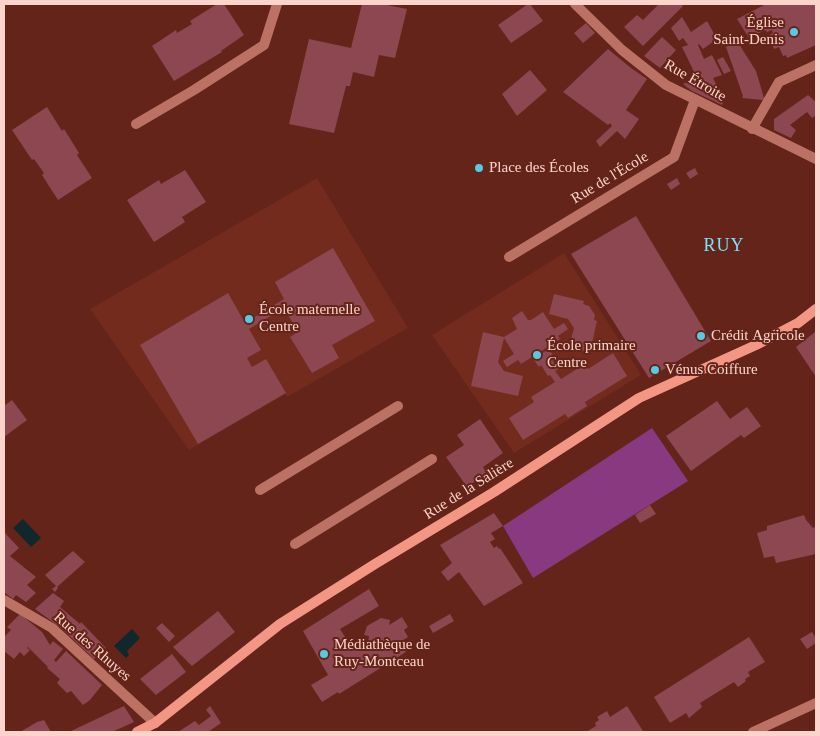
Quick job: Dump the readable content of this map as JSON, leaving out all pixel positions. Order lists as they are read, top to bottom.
{
  "streets": {
    "main road": ["Rue de la Salière"],
    "street": ["Rue Étroite", "Rue de l'École", "Rue des Rhuyes"]
  },
  "crossings": [
    ["Rue Étroite", "Rue de l'École"],
    ["Rue de la Salière", "Rue des Rhuyes"]
  ],
  "districts": ["RUY"],
  "places": [
    "Église Saint-Denis",
    "Place des Écoles",
    "École maternelle Centre",
    "Crédit Agricole",
    "École primaire Centre",
    "Vénus Coiffure",
    "Médiathèque de Ruy-Montceau"
  ]
}
